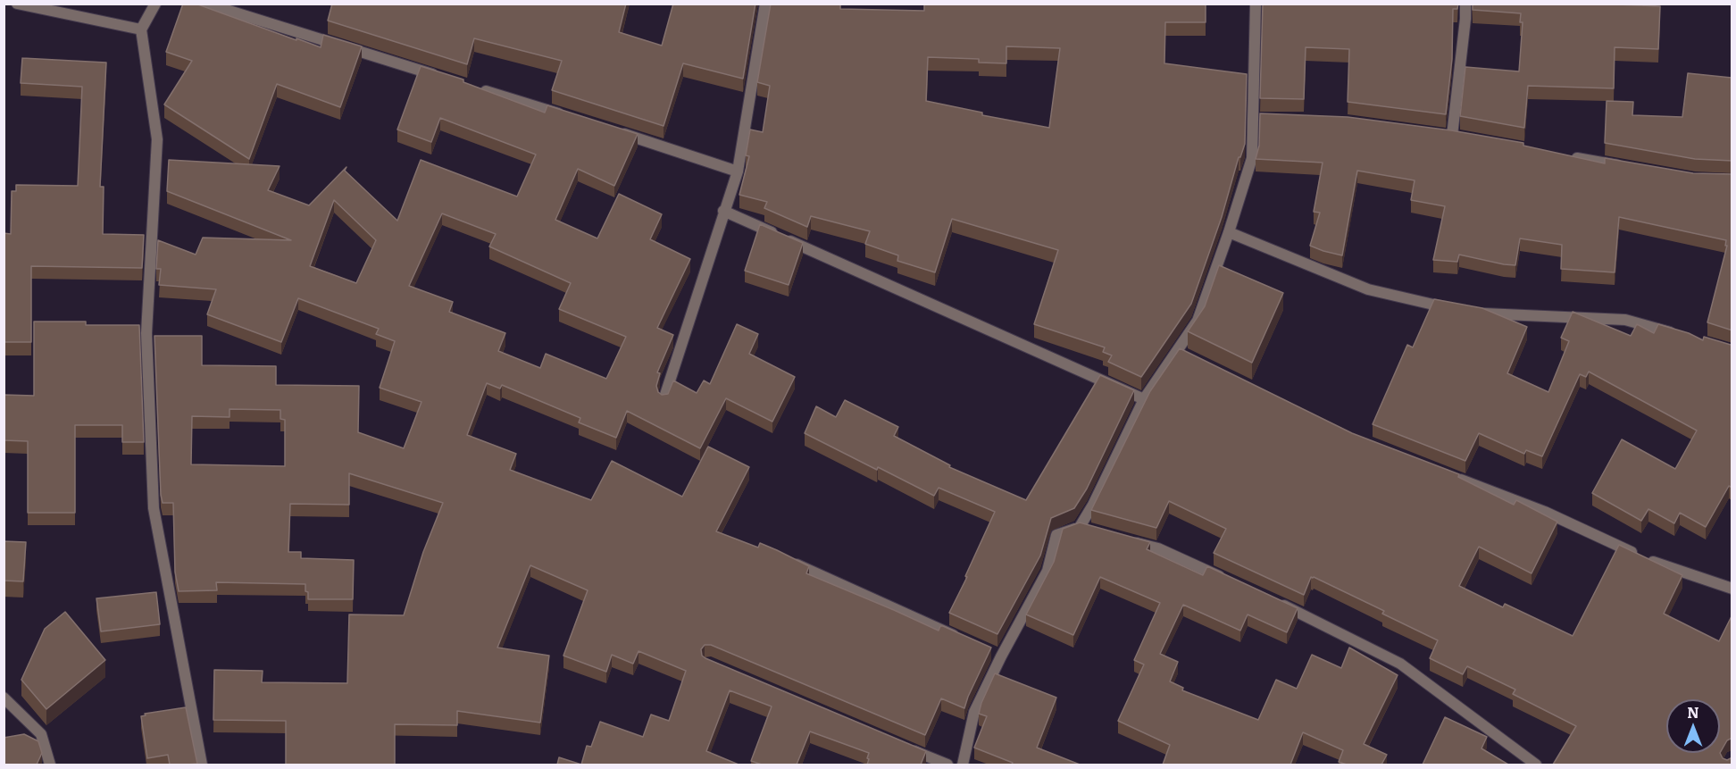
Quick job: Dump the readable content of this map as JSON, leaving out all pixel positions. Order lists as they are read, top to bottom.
{
  "north": "top"
}
